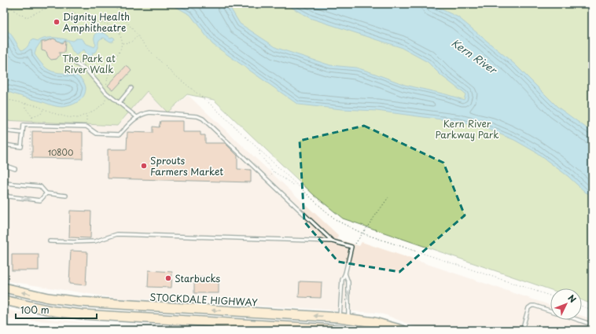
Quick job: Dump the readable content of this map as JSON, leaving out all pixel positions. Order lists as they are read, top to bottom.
{
  "streets": {
    "main road": ["STOCKDALE HIGHWAY"]
  },
  "water": ["Kern River"],
  "parks": ["The Park at River Walk", "Kern River Parkway Park"],
  "places": ["Dignity Health Amphitheatre", "Sprouts Farmers Market", "Starbucks"],
  "house_numbers": ["10800"],
  "scale_bar": "100 m",
  "north": "top right"
}
